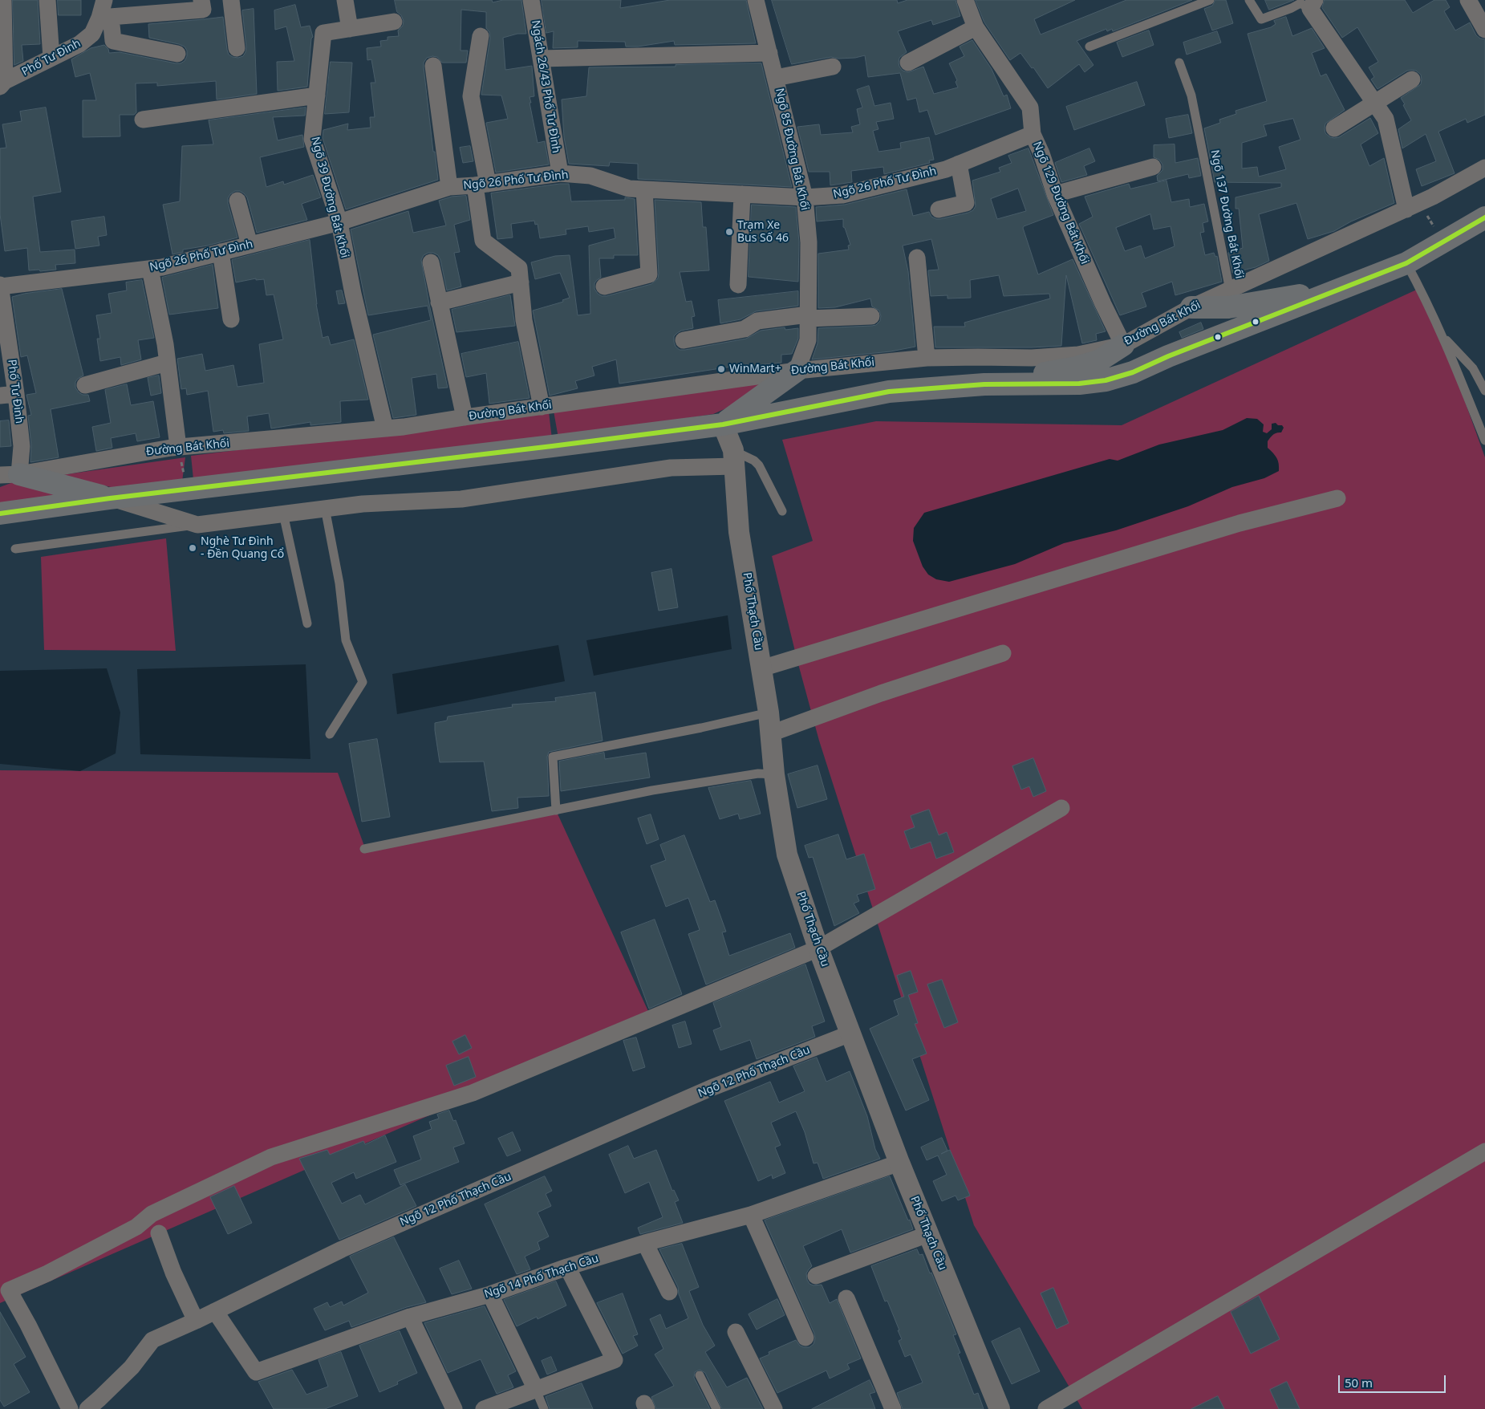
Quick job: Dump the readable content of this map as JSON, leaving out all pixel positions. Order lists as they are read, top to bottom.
{
  "streets": {
    "street": [
      "Phố Tư Đình",
      "Ngách 26/43 Phố Tư Đình",
      "Ngõ 85 Đường Bát Khối",
      "Ngõ 26 Phố Tư Đình",
      "Ngõ 39 Đường Bát Khối",
      "Ngõ 129 Đường Bát Khối",
      "Đường Bát Khối",
      "Phố Thạch Cầu",
      "Ngõ 12 Phố Thạch Cầu",
      "Ngõ 14 Phố Thạch Cầu"
    ],
    "lane": ["Ngõ 137 Đường Bát Khối"]
  },
  "crossings": [
    ["Phố Tư Đình", "Ngõ 26 Phố Tư Đình"],
    ["Phố Tư Đình", "Đường Bát Khối"],
    ["Ngách 26/43 Phố Tư Đình", "Ngõ 26 Phố Tư Đình"],
    ["Ngõ 85 Đường Bát Khối", "Ngõ 26 Phố Tư Đình"],
    ["Ngõ 85 Đường Bát Khối", "Đường Bát Khối"],
    ["Ngõ 26 Phố Tư Đình", "Ngõ 39 Đường Bát Khối"],
    ["Ngõ 26 Phố Tư Đình", "Ngõ 129 Đường Bát Khối"],
    ["Ngõ 39 Đường Bát Khối", "Đường Bát Khối"],
    ["Ngõ 129 Đường Bát Khối", "Đường Bát Khối"],
    ["Ngõ 137 Đường Bát Khối", "Đường Bát Khối"],
    ["Phố Thạch Cầu", "Ngõ 12 Phố Thạch Cầu"],
    ["Phố Thạch Cầu", "Ngõ 14 Phố Thạch Cầu"],
    ["Ngõ 12 Phố Thạch Cầu", "Ngõ 14 Phố Thạch Cầu"]
  ],
  "places": ["Trạm Xe Bus Số 46", "WinMart+", "Nghè Tư Đình - Đền Quang Cổ"],
  "scale_bar": "50 m"
}
